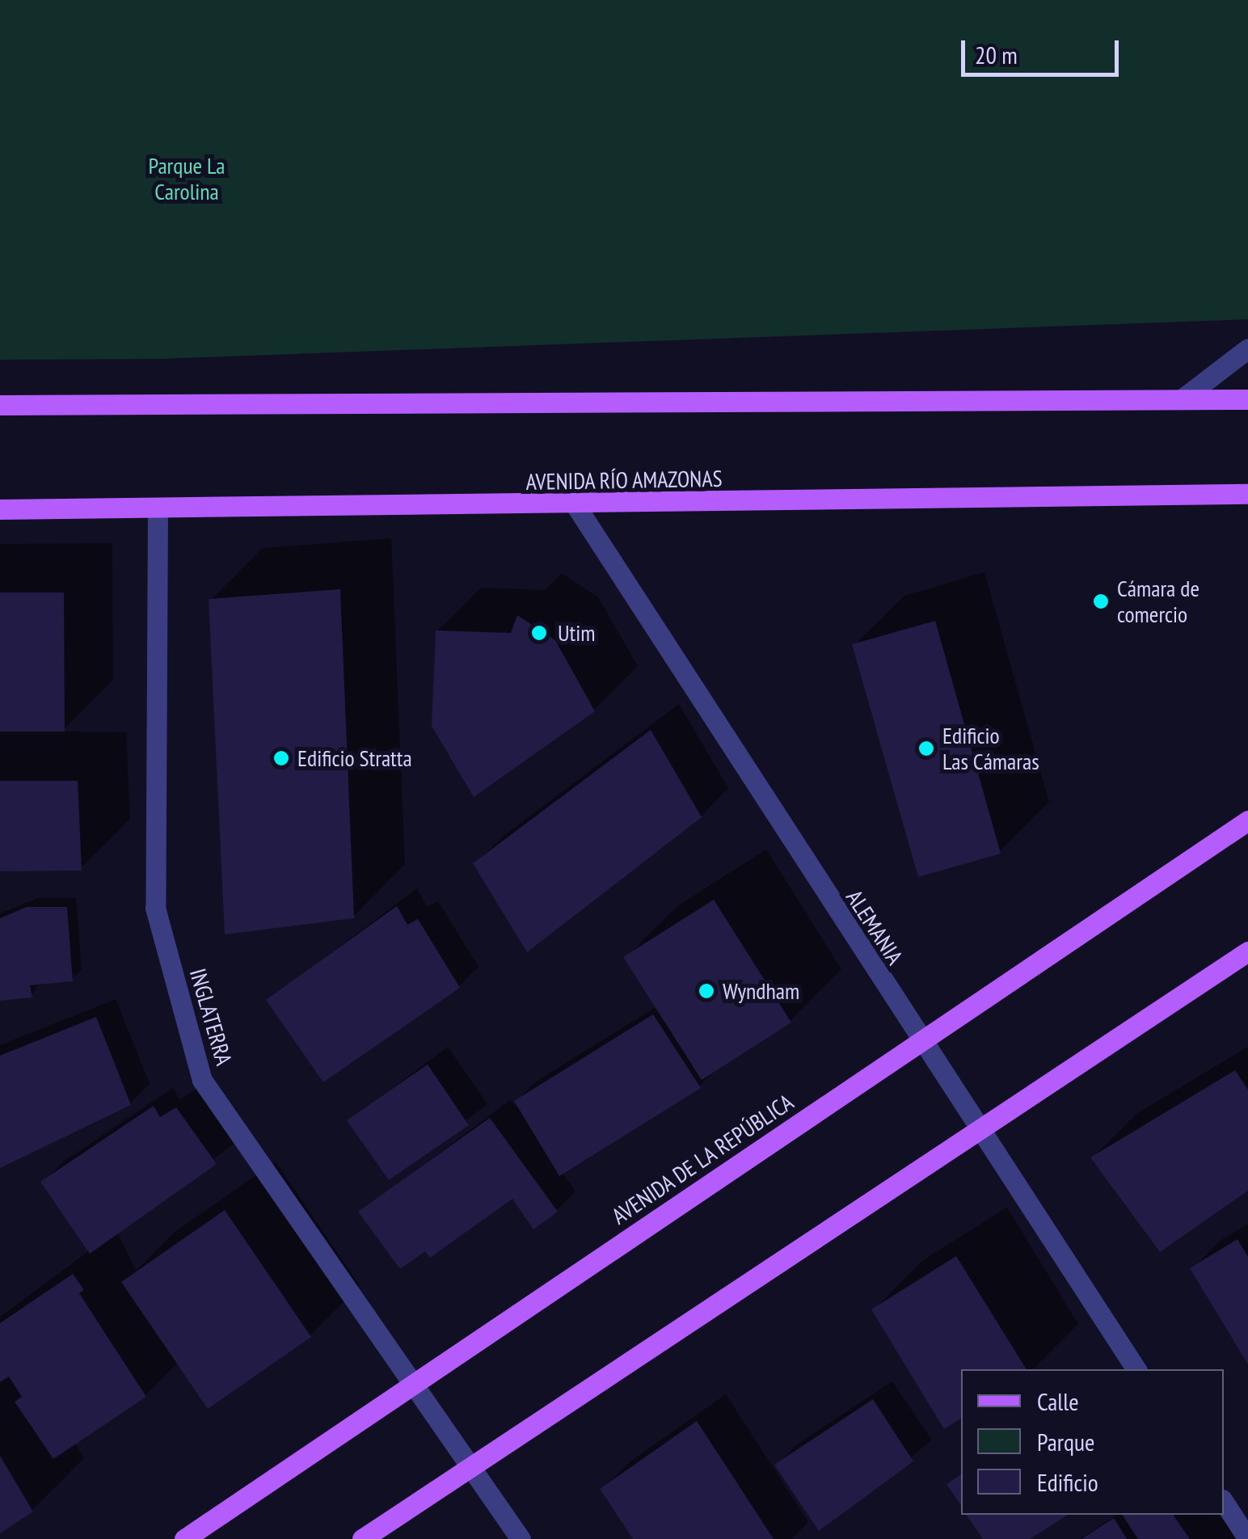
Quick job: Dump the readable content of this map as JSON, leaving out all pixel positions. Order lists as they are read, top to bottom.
{
  "streets": {
    "main road": ["AVENIDA RÍO AMAZONAS", "AVENIDA DE LA REPÚBLICA"],
    "street": ["ALEMANIA", "INGLATERRA"]
  },
  "crossings": [
    ["AVENIDA RÍO AMAZONAS", "ALEMANIA"],
    ["AVENIDA RÍO AMAZONAS", "INGLATERRA"],
    ["ALEMANIA", "AVENIDA DE LA REPÚBLICA"],
    ["INGLATERRA", "AVENIDA DE LA REPÚBLICA"]
  ],
  "parks": ["Parque La Carolina"],
  "places": [
    "Cámara de comercio",
    "Utim",
    "Edificio Las Cámaras",
    "Edificio Stratta",
    "Wyndham"
  ],
  "legend": ["Calle", "Parque", "Edificio"],
  "scale_bar": "20 m"
}
